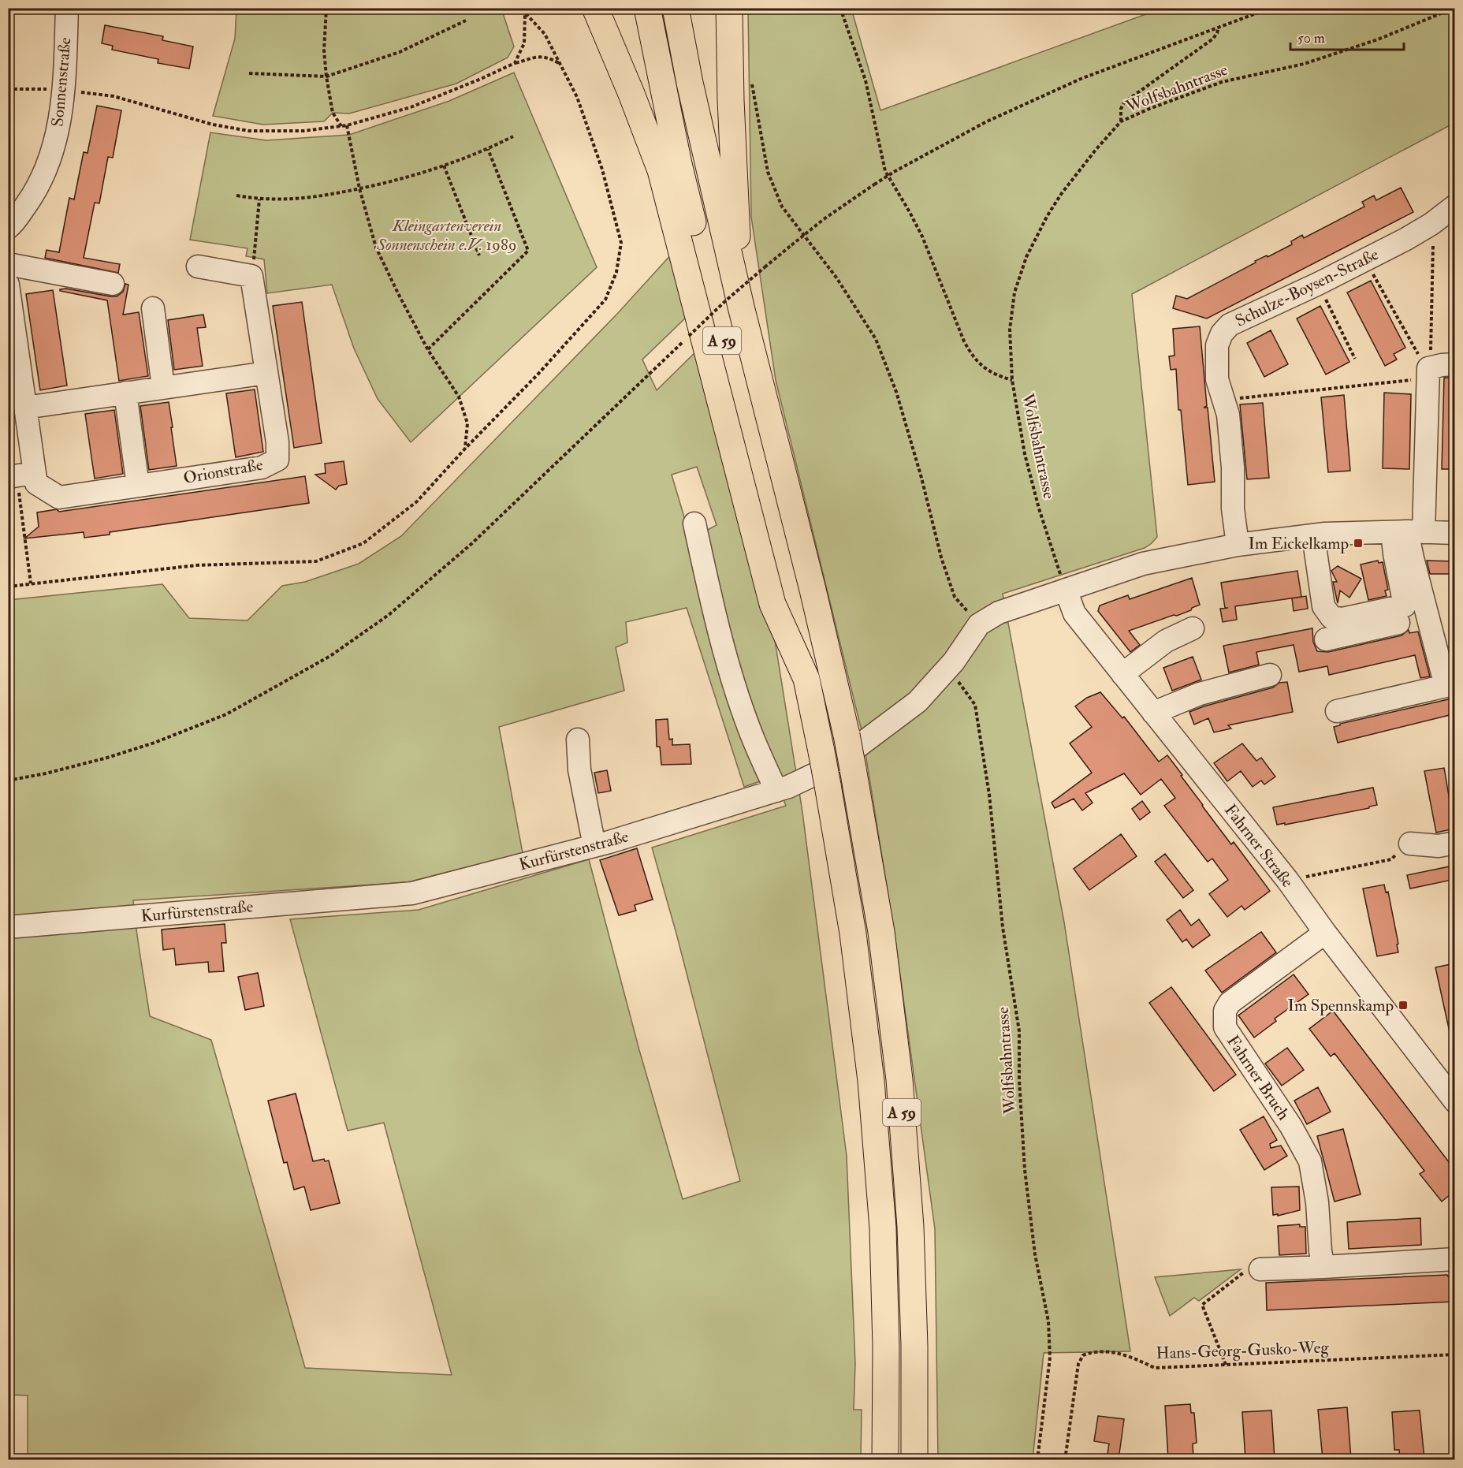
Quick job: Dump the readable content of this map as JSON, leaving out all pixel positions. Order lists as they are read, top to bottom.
{
  "streets": {
    "highway": ["A 59"],
    "street": [
      "Sonnenstraße",
      "Schulze-Boysen-Straße",
      "Orionstraße",
      "Fahrner Straße",
      "Kurfürstenstraße",
      "Fahrner Bruch"
    ],
    "path": ["Wolfsbahntrasse", "Hans-Georg-Gusko-Weg"]
  },
  "crossings": [
    ["Wolfsbahntrasse", "Fahrner Straße"],
    ["Wolfsbahntrasse", "Kurfürstenstraße"],
    ["Fahrner Straße", "Kurfürstenstraße"],
    ["Fahrner Straße", "Fahrner Bruch"]
  ],
  "parks": ["Kleingartenverein Sonnenschein e.V. 1989"],
  "places": {
    "transit": ["Im Eickelkamp", "Im Spennskamp"]
  },
  "scale_bar": "50 m"
}
